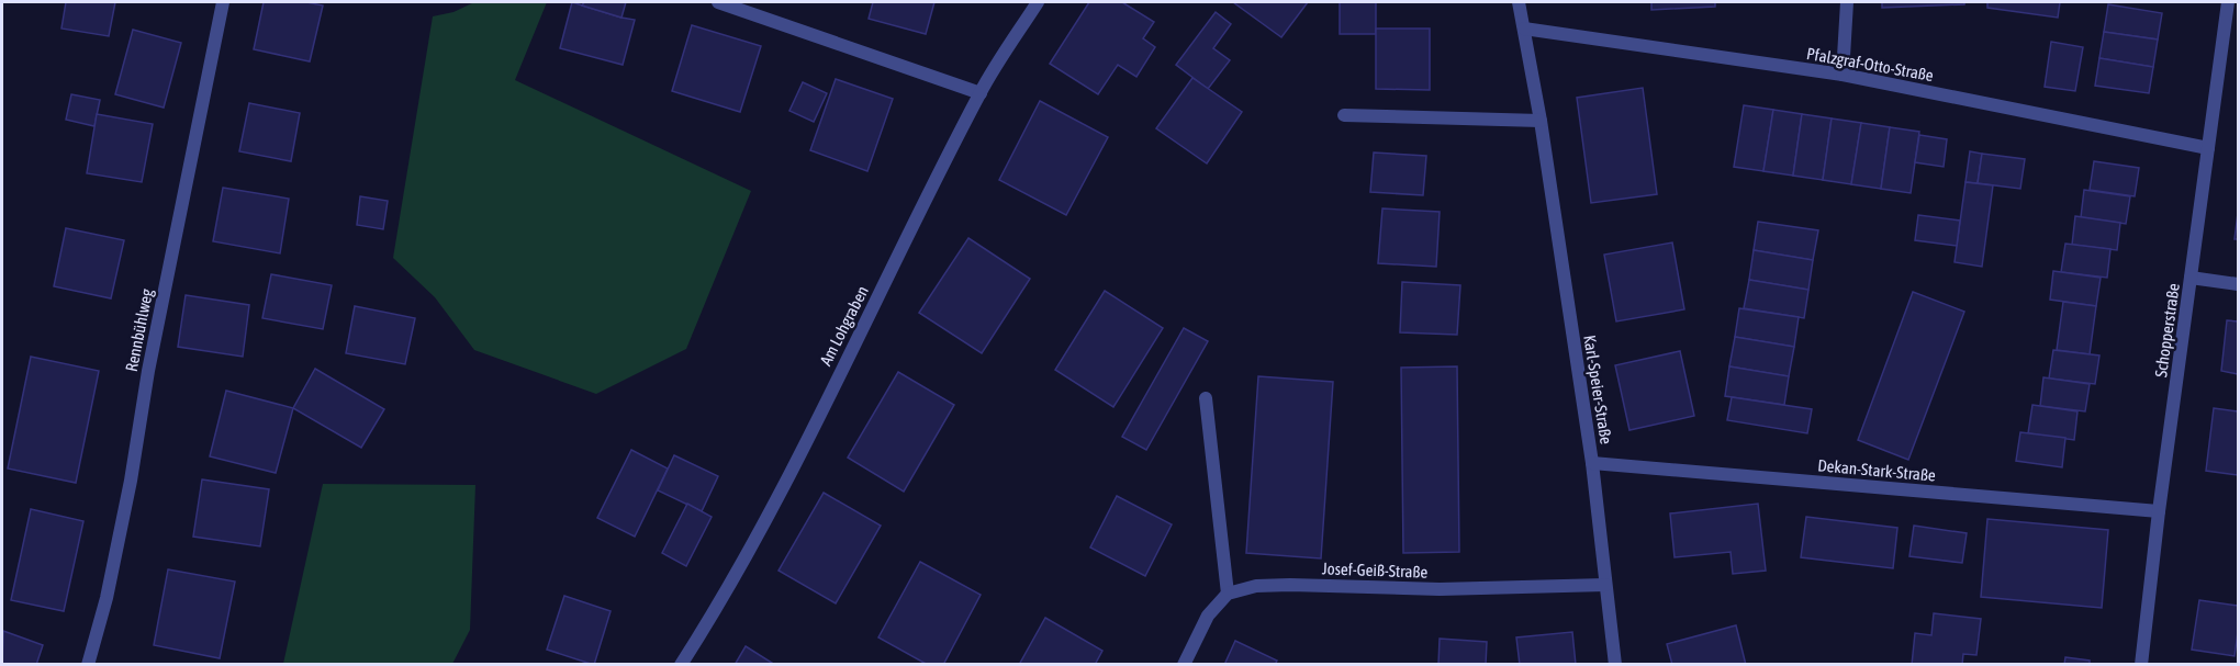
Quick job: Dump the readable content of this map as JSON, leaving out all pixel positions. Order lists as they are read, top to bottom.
{
  "streets": {
    "street": [
      "Pfalzgraf-Otto-Straße",
      "Am Lohgraben",
      "Rennbühlweg",
      "Schopperstraße",
      "Karl-Speier-Straße",
      "Dekan-Stark-Straße",
      "Josef-Geiß-Straße"
    ]
  },
  "crossings": [
    ["Pfalzgraf-Otto-Straße", "Schopperstraße"],
    ["Pfalzgraf-Otto-Straße", "Karl-Speier-Straße"],
    ["Schopperstraße", "Dekan-Stark-Straße"],
    ["Karl-Speier-Straße", "Dekan-Stark-Straße"],
    ["Karl-Speier-Straße", "Josef-Geiß-Straße"]
  ]
}
